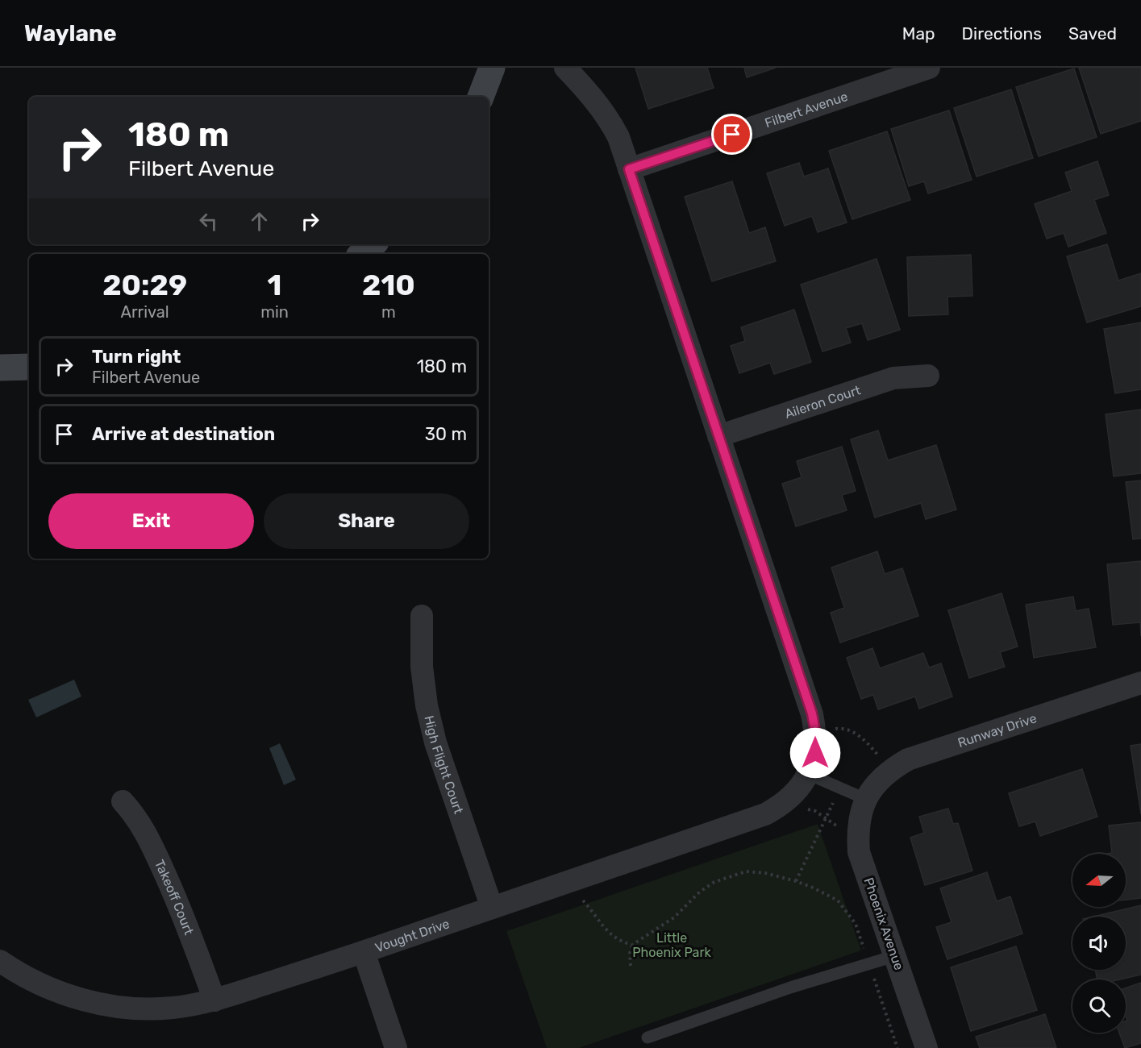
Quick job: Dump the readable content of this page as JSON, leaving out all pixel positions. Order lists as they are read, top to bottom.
{
  "streets": {
    "street": [
      "Filbert Avenue",
      "Aileron Court",
      "Runway Drive",
      "High Flight Court",
      "Takeoff Court",
      "Phoenix Avenue",
      "Vought Drive"
    ]
  },
  "crossings": [
    ["Filbert Avenue", "Vought Drive"],
    ["Aileron Court", "Vought Drive"],
    ["Runway Drive", "Phoenix Avenue"],
    ["High Flight Court", "Vought Drive"],
    ["Takeoff Court", "Vought Drive"]
  ],
  "parks": ["Little Phoenix Park"],
  "north": "left",
  "page": {
    "header": "Waylane",
    "nav": ["Map", "Directions", "Saved"],
    "turn": ["180 m", "Filbert Avenue"],
    "eta": [
      "20:29",
      "Arrival",
      "1",
      "min",
      "210",
      "m"
    ],
    "list": [
      {
        "name": "Turn right",
        "note": "Filbert Avenue",
        "value": "180 m"
      },
      {
        "name": "Arrive at destination",
        "value": "30 m"
      }
    ],
    "buttons": ["Exit", "Share"]
  }
}
